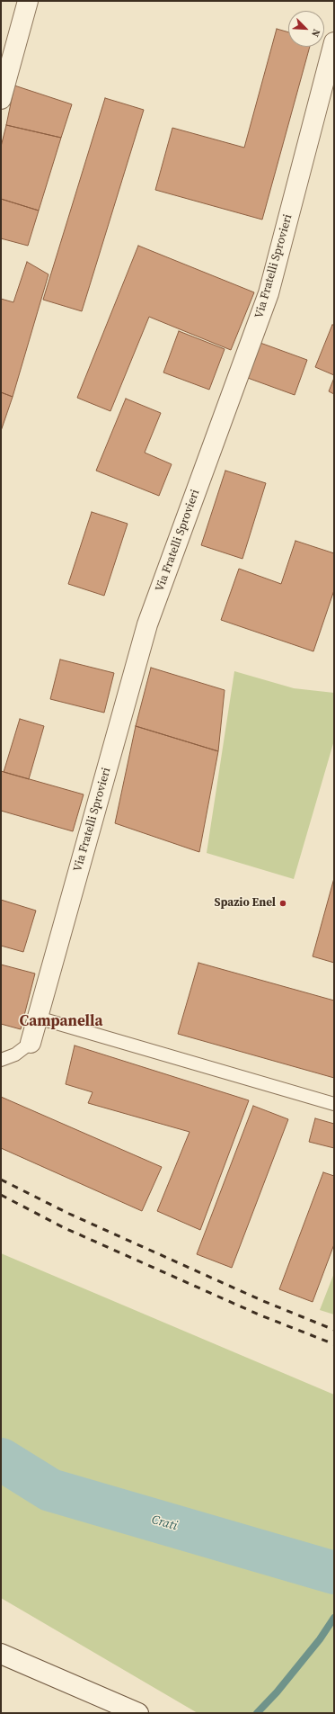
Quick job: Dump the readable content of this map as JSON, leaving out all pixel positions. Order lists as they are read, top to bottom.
{
  "streets": {
    "street": ["Via Fratelli Sprovieri"]
  },
  "districts": ["Campanella"],
  "water": ["Crati"],
  "places": ["Spazio Enel"],
  "north": "bottom right"
}
